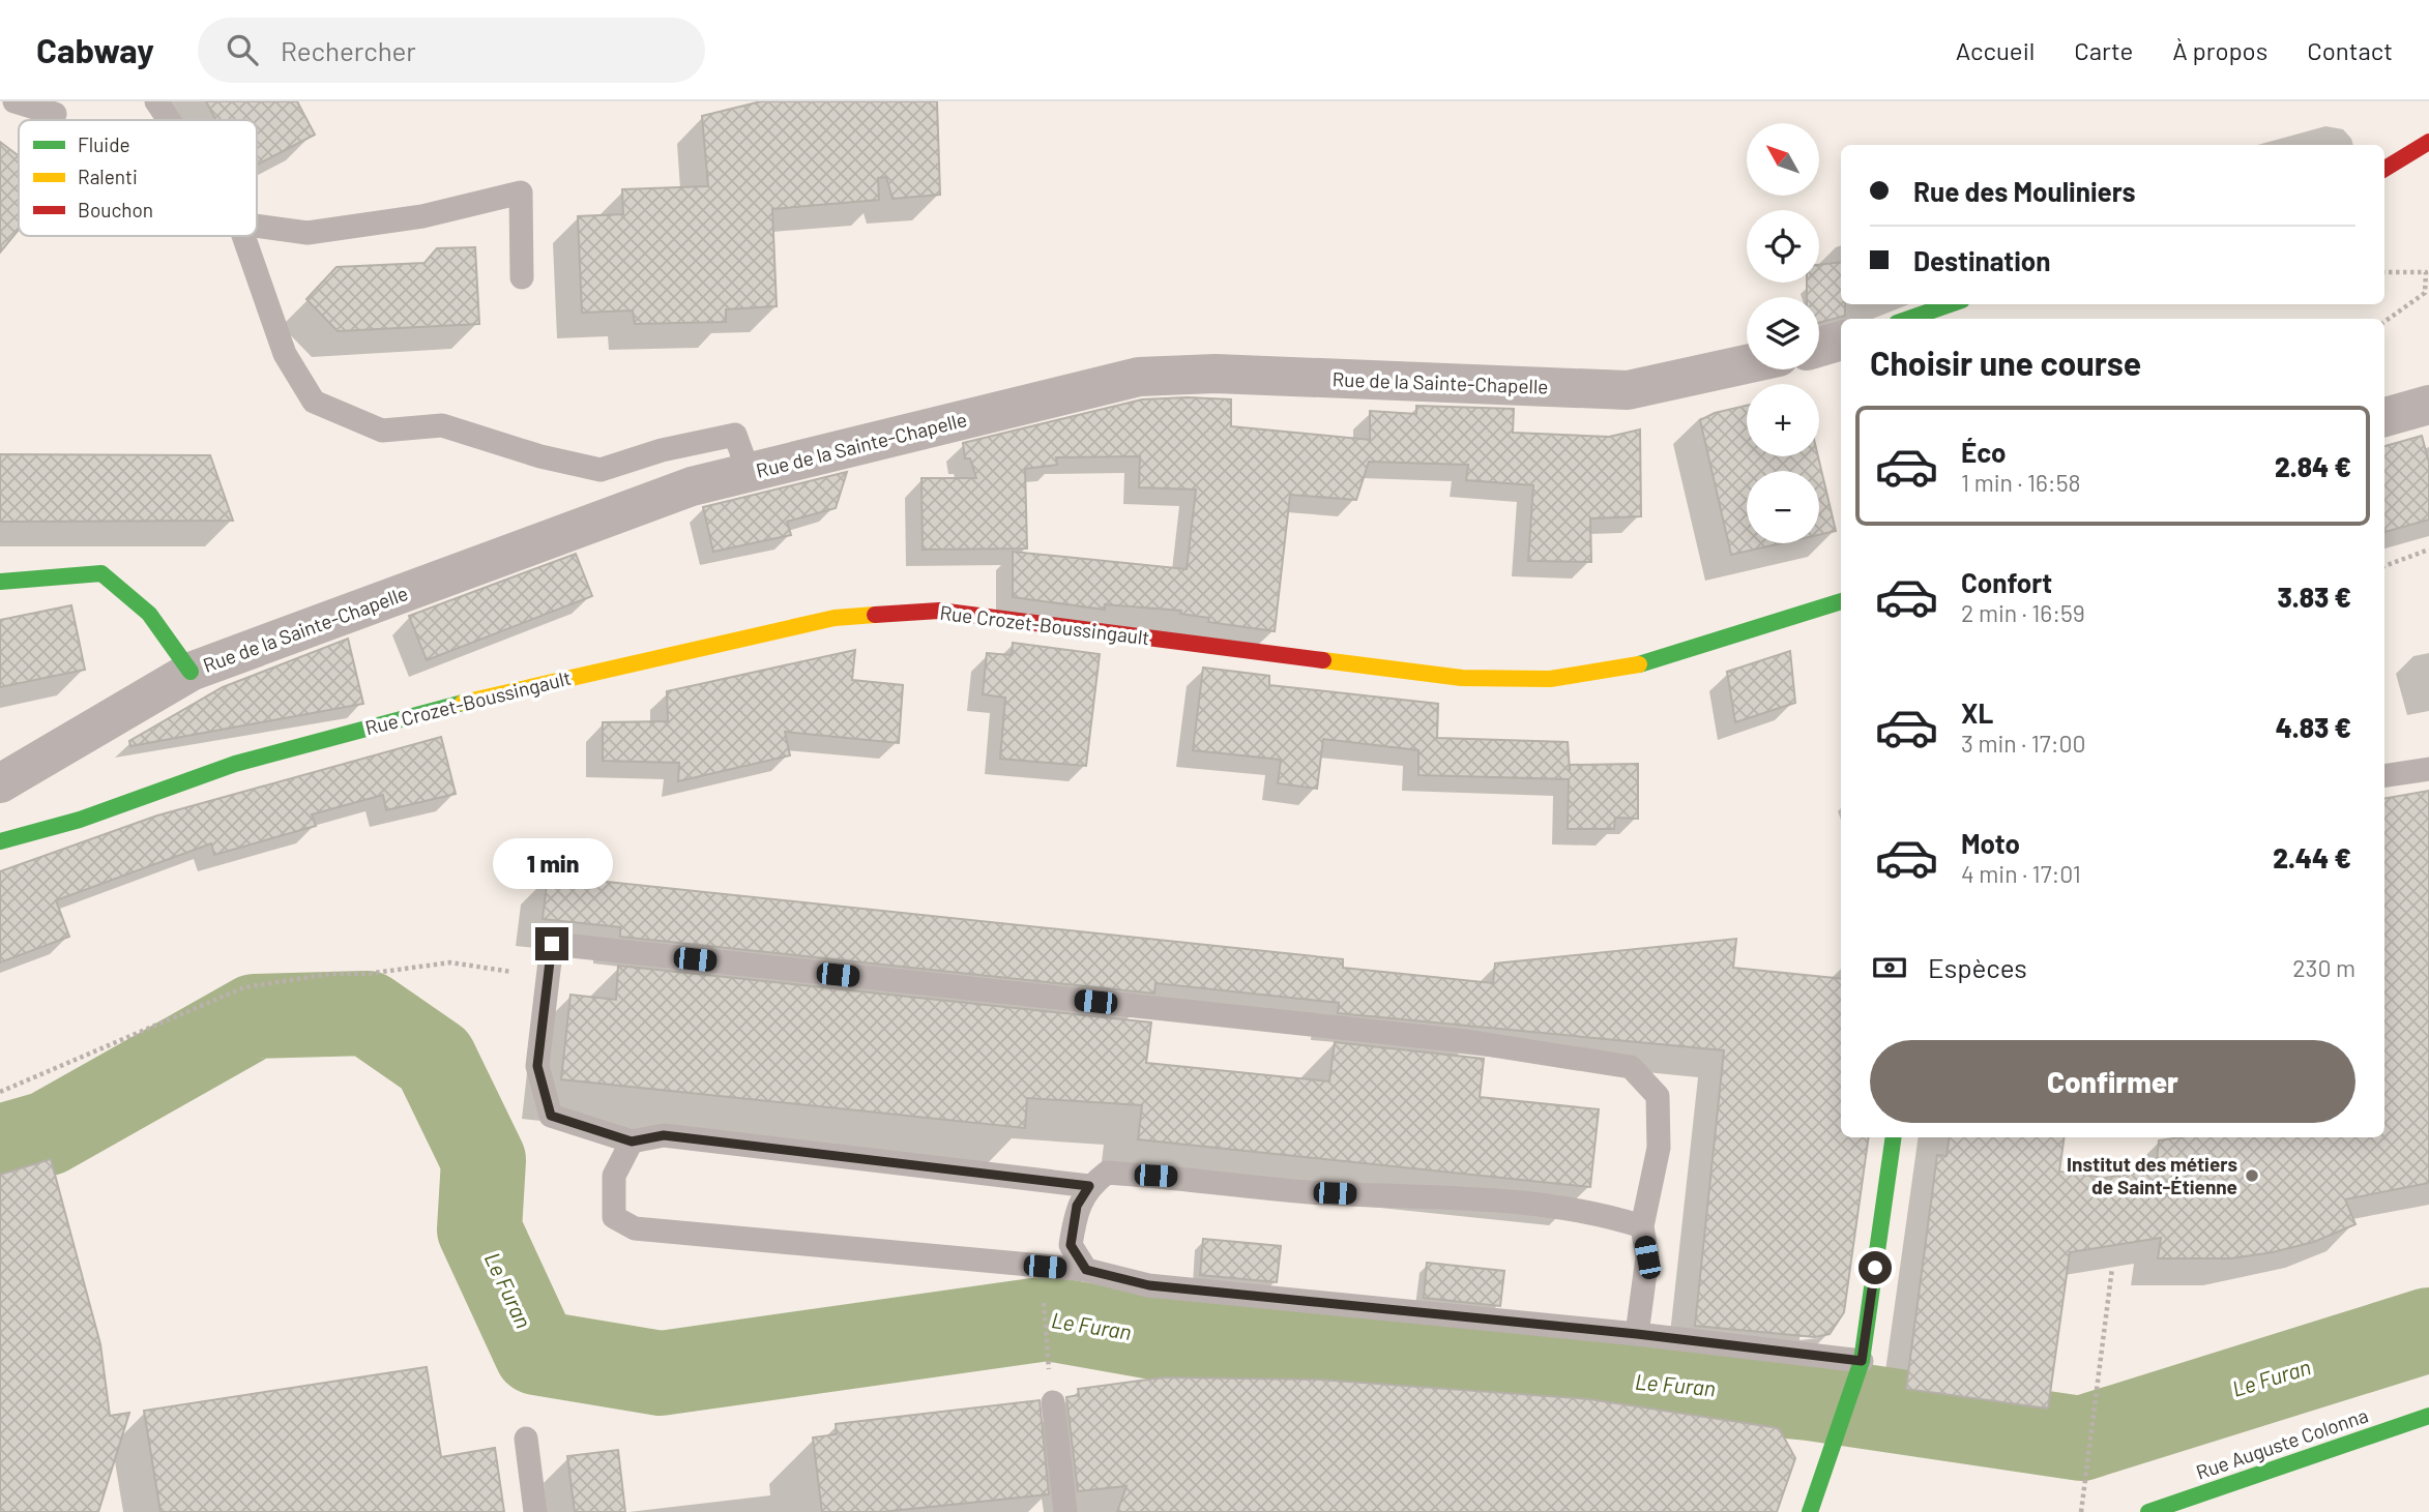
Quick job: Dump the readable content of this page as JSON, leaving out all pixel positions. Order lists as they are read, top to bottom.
{
  "streets": {
    "street": ["Rue de la Sainte-Chapelle", "Rue Crozet-Boussingault", "Rue Auguste Colonna"]
  },
  "water": ["Le Furan"],
  "places": ["Institut des métiers de Saint-Étienne"],
  "legend": ["Fluide", "Ralenti", "Bouchon"],
  "north": "top left",
  "page": {
    "header": "Cabway",
    "search": "Rechercher",
    "nav": [
      "Accueil",
      "Carte",
      "À propos",
      "Contact"
    ],
    "map_buttons": ["+", "−"],
    "banner": ["Rue des Mouliniers", "Destination"],
    "heading": "Choisir une course",
    "list": [
      {
        "name": "Éco",
        "note": "1 min · 16:58",
        "value": "2.84 €"
      },
      {
        "name": "Confort",
        "note": "2 min · 16:59",
        "value": "3.83 €"
      },
      {
        "name": "XL",
        "note": "3 min · 17:00",
        "value": "4.83 €"
      },
      {
        "name": "Moto",
        "note": "4 min · 17:01",
        "value": "2.44 €"
      }
    ],
    "bubble": "1 min",
    "pay": ["Espèces", "230 m"],
    "buttons": "Confirmer"
  }
}
